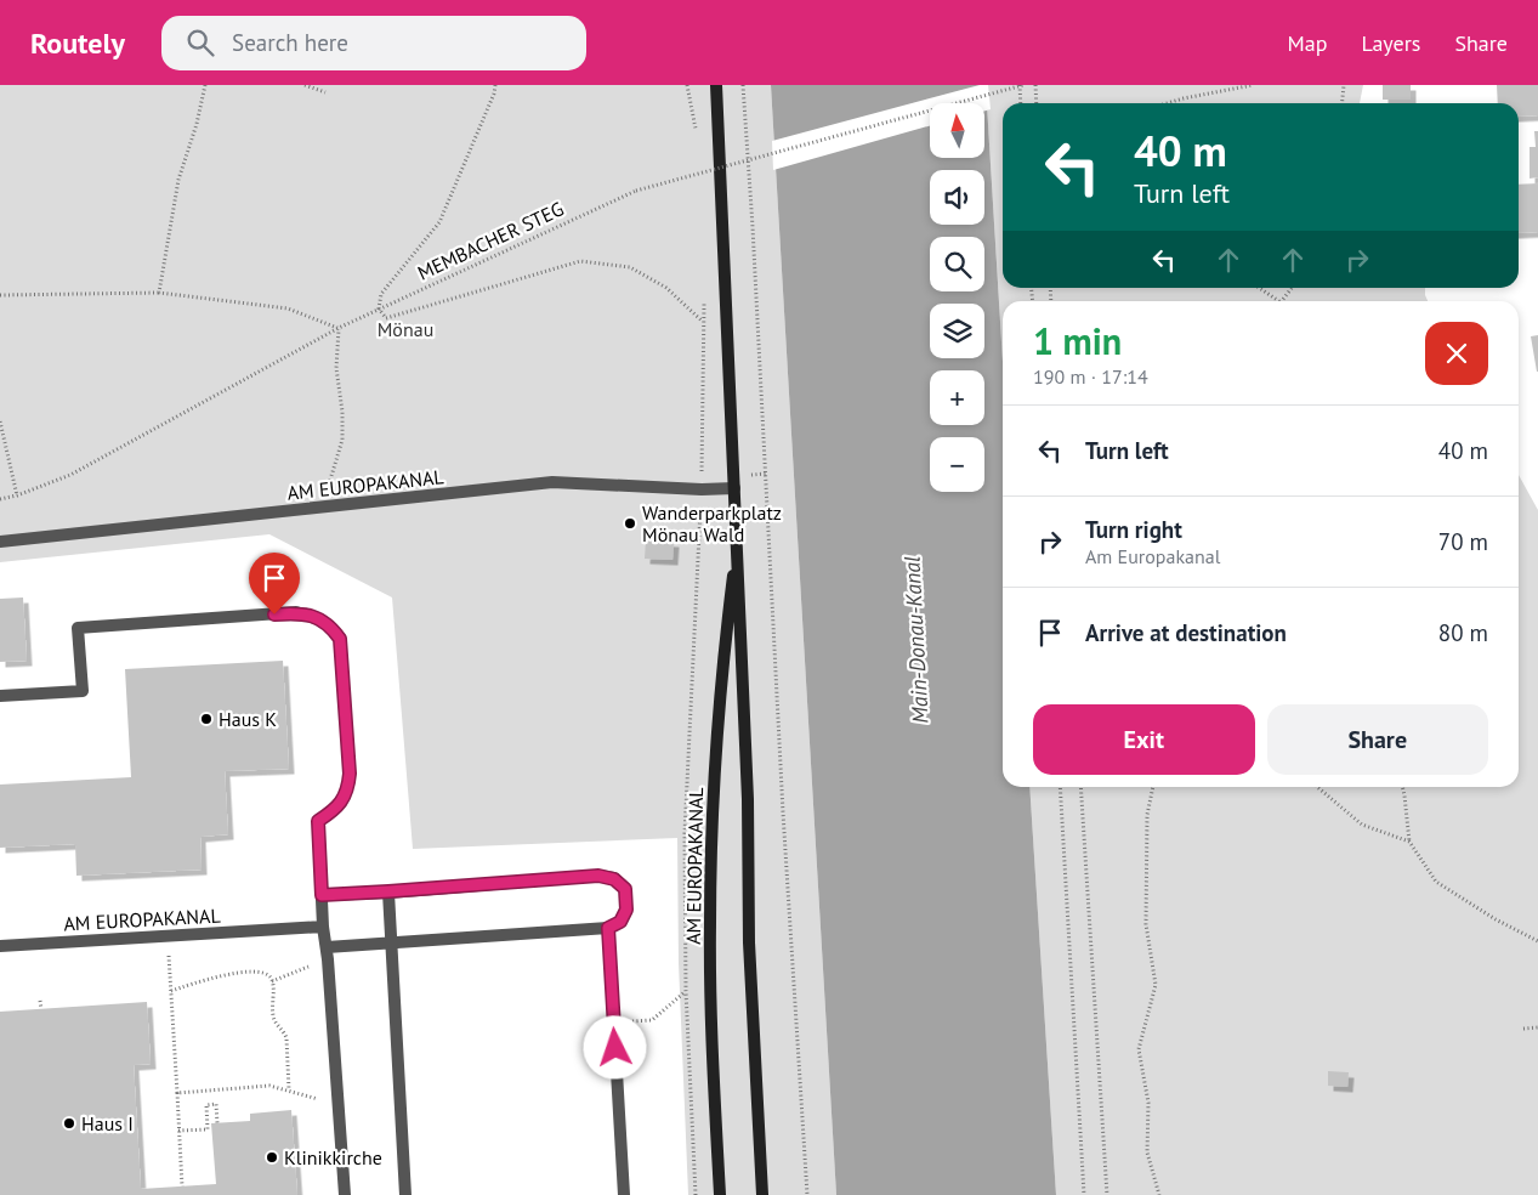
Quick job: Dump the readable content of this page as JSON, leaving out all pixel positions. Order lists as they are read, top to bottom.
{
  "streets": {
    "main road": ["AM EUROPAKANAL"],
    "path": ["MEMBACHER STEG"]
  },
  "water": ["Main-Donau-Kanal"],
  "parks": ["Mönau"],
  "places": [
    "Wanderparkplatz Mönau Wald",
    "Haus K",
    "Haus I",
    "Klinikkirche"
  ],
  "north": "top",
  "page": {
    "header": "Routely",
    "search": "Search here",
    "nav": ["Map", "Layers", "Share"],
    "map_buttons": ["+", "−"],
    "turn": ["40 m", "Turn left"],
    "heading": ["1 min", "190 m · 17:14"],
    "list": [
      {
        "name": "Turn left",
        "value": "40 m"
      },
      {
        "name": "Turn right",
        "note": "Am Europakanal",
        "value": "70 m"
      },
      {
        "name": "Arrive at destination",
        "value": "80 m"
      }
    ],
    "buttons": ["Exit", "Share"]
  }
}
